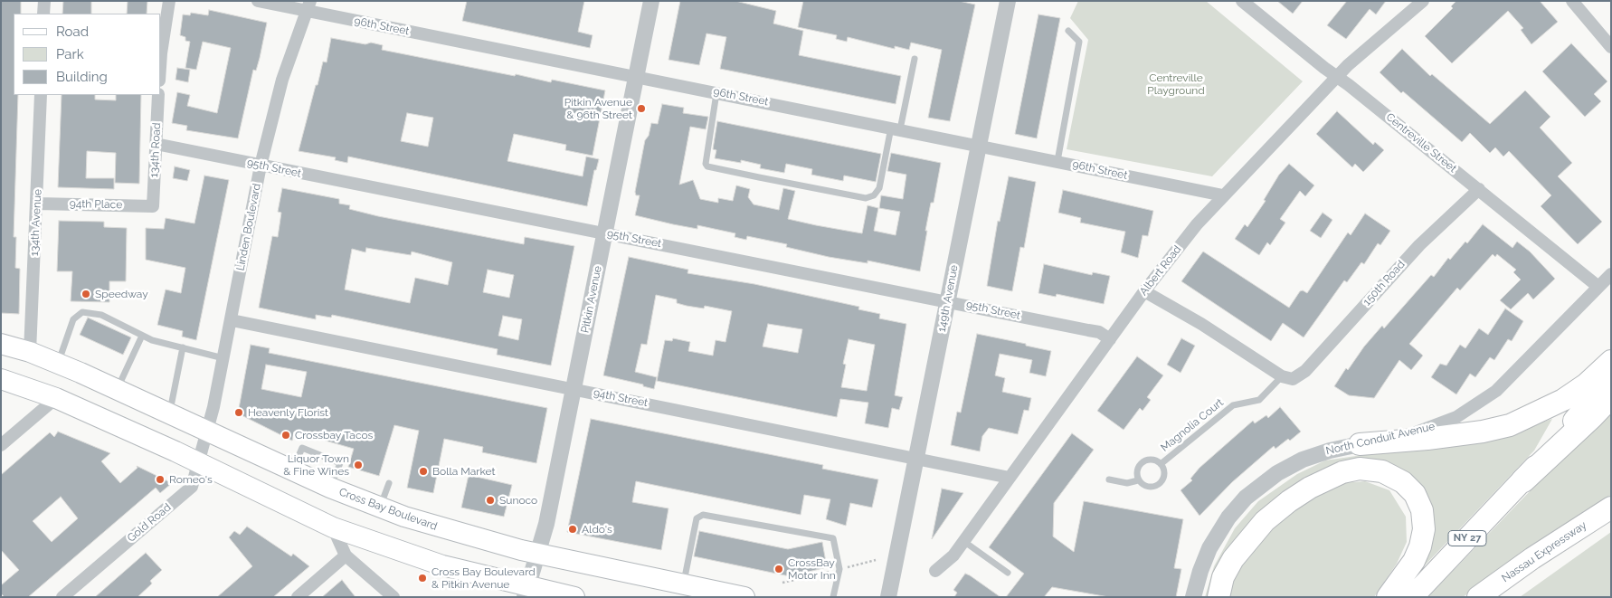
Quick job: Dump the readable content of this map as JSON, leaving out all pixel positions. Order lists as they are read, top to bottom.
{
  "streets": {
    "highway": ["NY 27", "Nassau Expressway"],
    "main road": ["Cross Bay Boulevard"],
    "street": [
      "96th Street",
      "Centreville Street",
      "134th Road",
      "95th Street",
      "94th Place",
      "134th Avenue",
      "Linden Boulevard",
      "Albert Road",
      "150th Road",
      "149th Avenue",
      "Pitkin Avenue",
      "94th Street",
      "North Conduit Avenue",
      "Gold Road"
    ],
    "lane": ["Magnolia Court"]
  },
  "crossings": [
    ["96th Street", "Linden Boulevard"],
    ["96th Street", "Albert Road"],
    ["96th Street", "149th Avenue"],
    ["96th Street", "Pitkin Avenue"],
    ["Centreville Street", "Albert Road"],
    ["Centreville Street", "150th Road"],
    ["Centreville Street", "North Conduit Avenue"],
    ["134th Road", "95th Street"],
    ["134th Road", "94th Place"],
    ["95th Street", "Linden Boulevard"],
    ["95th Street", "Albert Road"],
    ["95th Street", "149th Avenue"],
    ["95th Street", "Pitkin Avenue"],
    ["94th Place", "134th Avenue"],
    ["134th Avenue", "Cross Bay Boulevard"],
    ["Linden Boulevard", "94th Street"],
    ["Linden Boulevard", "Cross Bay Boulevard"],
    ["Linden Boulevard", "Gold Road"],
    ["Albert Road", "94th Street"],
    ["150th Road", "Magnolia Court"],
    ["149th Avenue", "94th Street"],
    ["Pitkin Avenue", "94th Street"],
    ["Pitkin Avenue", "Cross Bay Boulevard"],
    ["Cross Bay Boulevard", "Gold Road"]
  ],
  "parks": ["Centreville Playground"],
  "places": [
    "Pitkin Avenue & 96th Street",
    "Speedway",
    "Heavenly Florist",
    "Crossbay Tacos",
    "Liquor Town & Fine Wines",
    "Bolla Market",
    "Romeo's",
    "Sunoco",
    "Aldo's",
    "CrossBay Motor Inn",
    "Cross Bay Boulevard & Pitkin Avenue"
  ],
  "legend": ["Road", "Park", "Building"]
}
